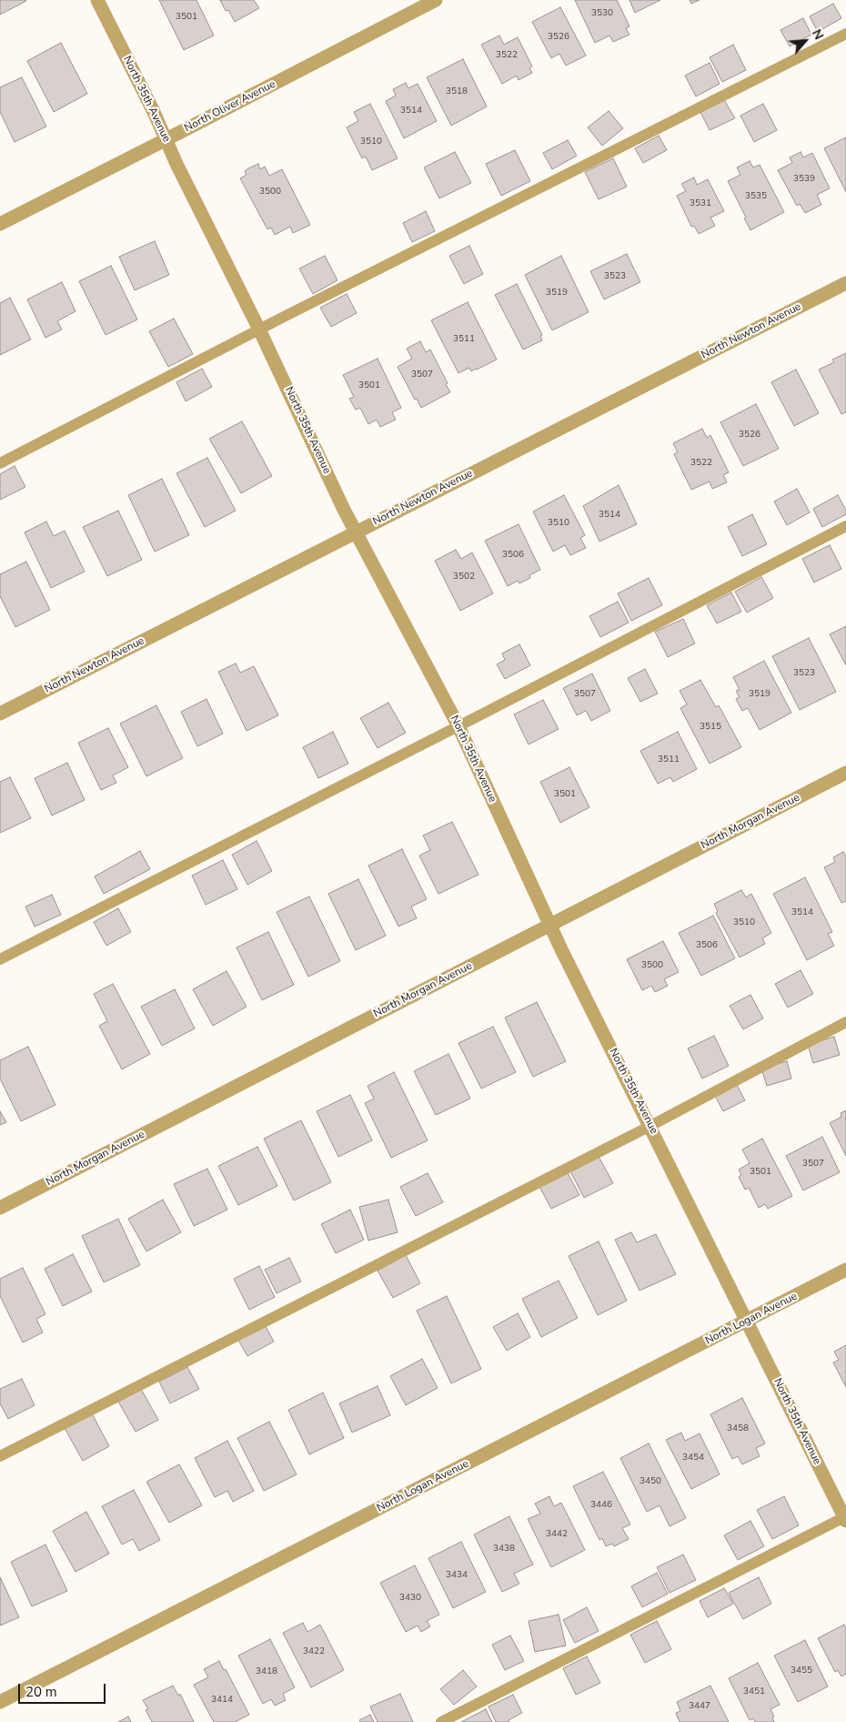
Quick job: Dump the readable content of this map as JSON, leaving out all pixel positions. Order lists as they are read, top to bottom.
{
  "streets": {
    "street": [
      "North 35th Avenue",
      "North Oliver Avenue",
      "North Newton Avenue",
      "North Morgan Avenue",
      "North Logan Avenue"
    ]
  },
  "crossings": [
    ["North 35th Avenue", "North Oliver Avenue"],
    ["North 35th Avenue", "North Newton Avenue"],
    ["North 35th Avenue", "North Morgan Avenue"],
    ["North 35th Avenue", "North Logan Avenue"]
  ],
  "house_numbers": [
    "3530",
    "3501",
    "3526",
    "3522",
    "3518",
    "3514",
    "3510",
    "3539",
    "3500",
    "3535",
    "3531",
    "3523",
    "3519",
    "3511",
    "3507",
    "3501",
    "3526",
    "3522",
    "3514",
    "3510",
    "3506",
    "3502",
    "3523",
    "3507",
    "3519",
    "3515",
    "3511",
    "3501",
    "3514",
    "3510",
    "3506",
    "3500",
    "3507",
    "3501",
    "3458",
    "3454",
    "3450",
    "3446",
    "3442",
    "3438",
    "3434",
    "3430",
    "3422",
    "3455",
    "3418",
    "3451",
    "3414",
    "3447"
  ],
  "scale_bar": "20 m",
  "north": "top right"
}
